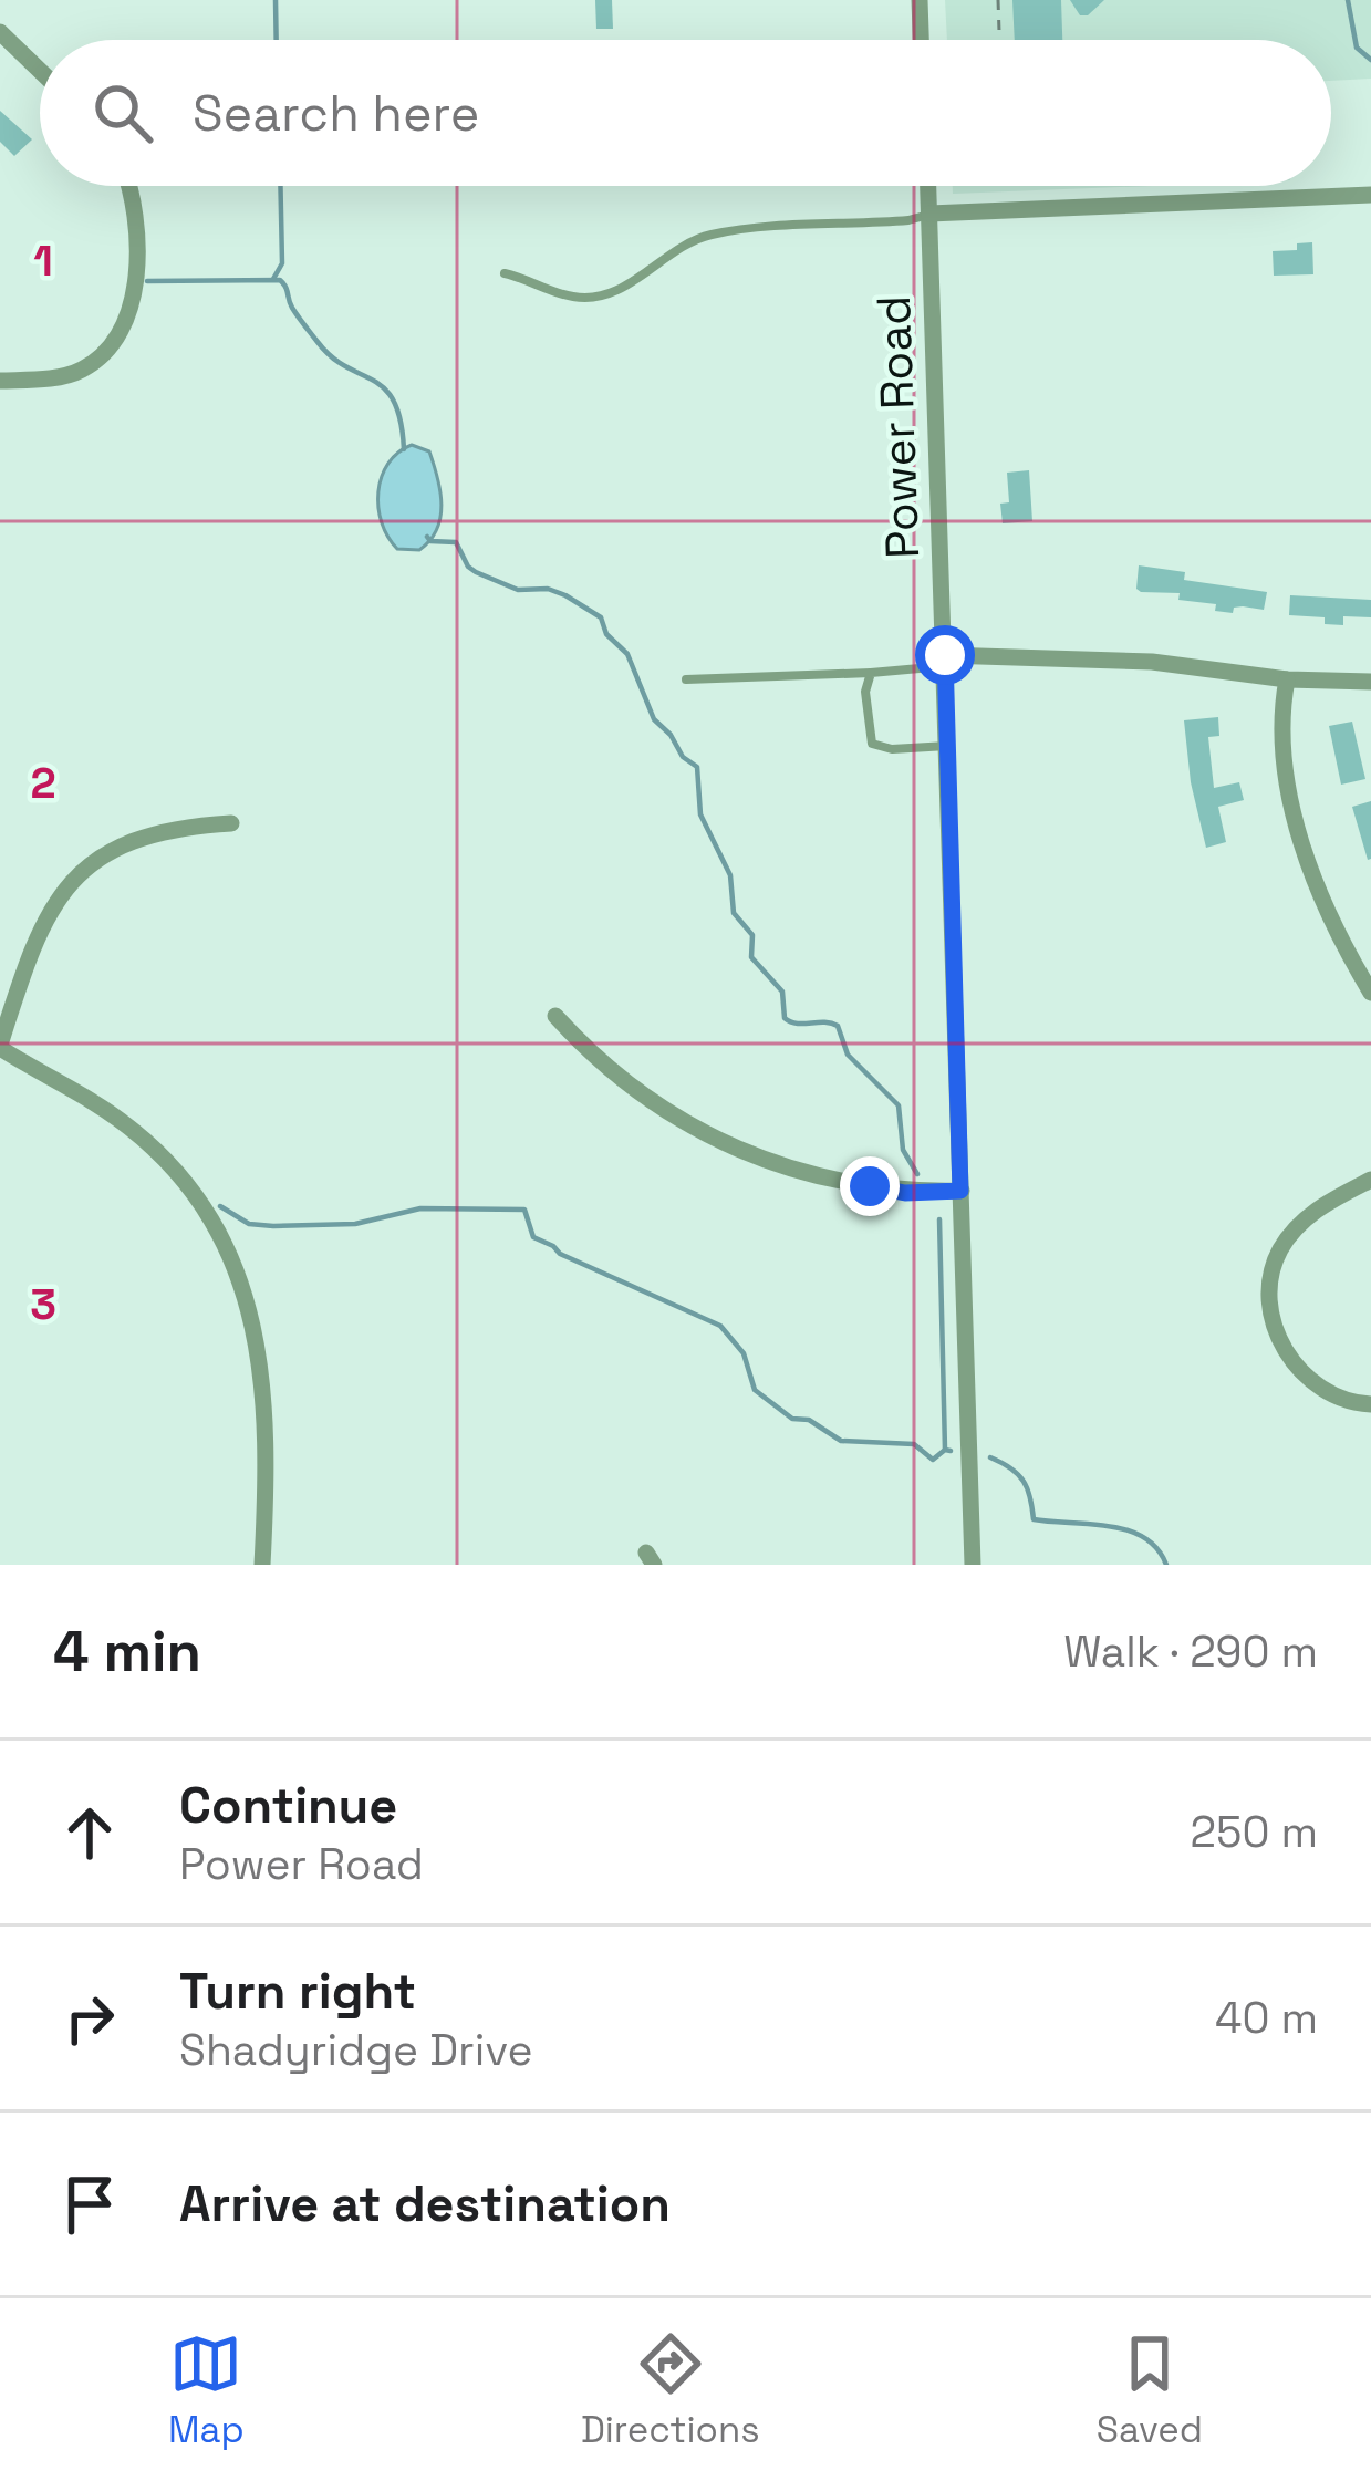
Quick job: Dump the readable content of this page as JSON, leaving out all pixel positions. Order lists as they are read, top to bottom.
{
  "streets": {
    "street": ["Power Road"]
  },
  "page": {
    "search": "Search here",
    "heading": ["4 min", "Walk · 290 m"],
    "list": [
      ["Continue", "Power Road", "250 m"],
      ["Turn right", "Shadyridge Drive", "40 m"],
      "Arrive at destination"
    ],
    "nav": ["Map", "Directions", "Saved"]
  },
  "grid": {
    "rows": ["1", "2", "3"]
  }
}
